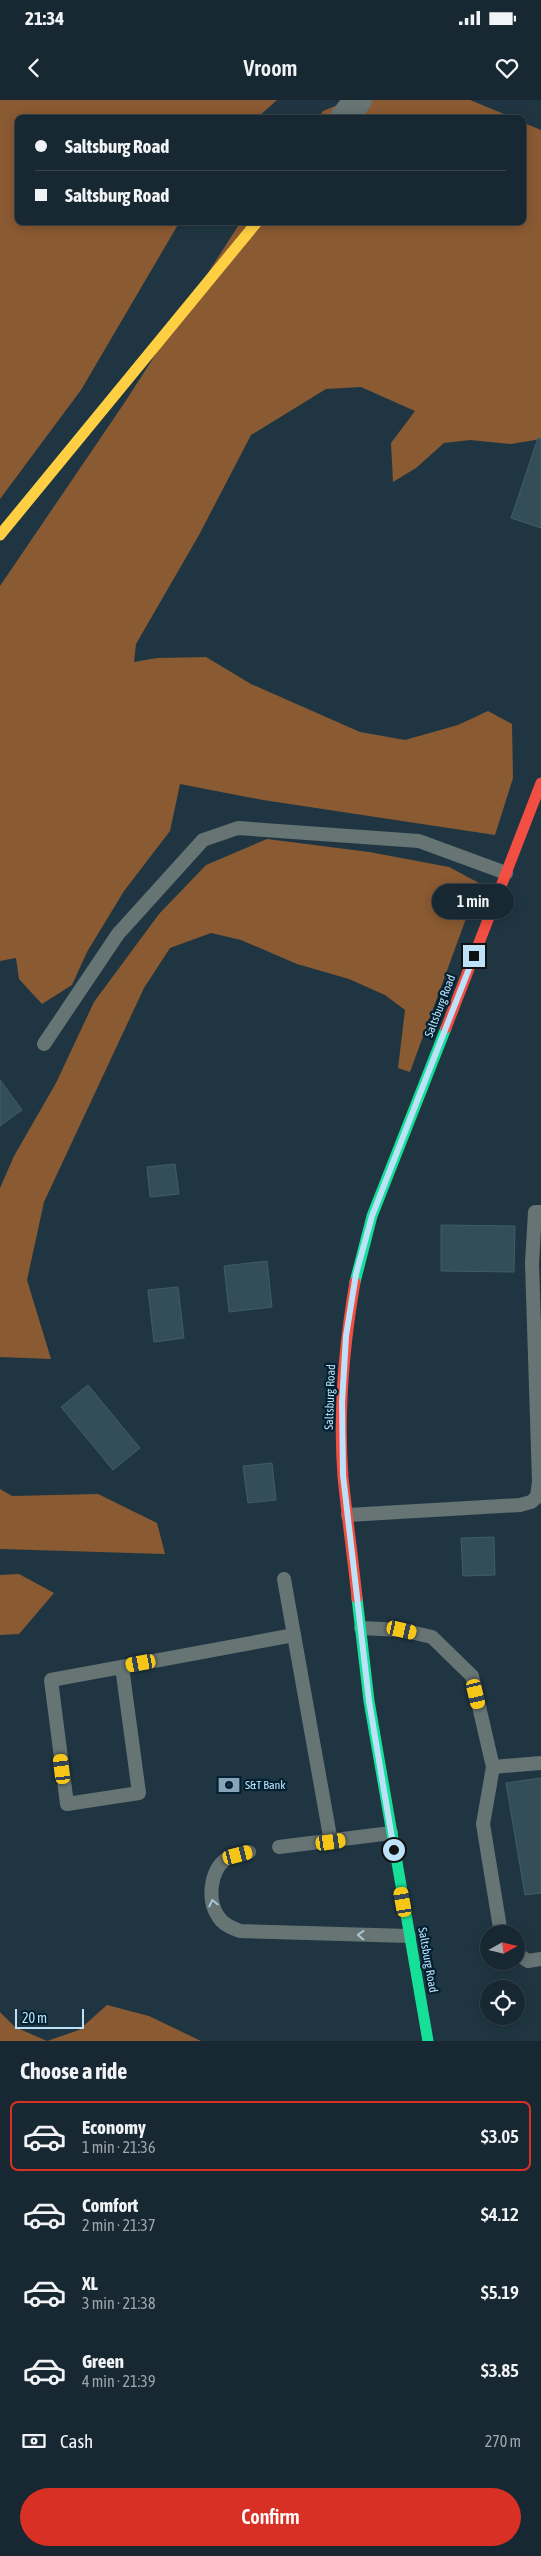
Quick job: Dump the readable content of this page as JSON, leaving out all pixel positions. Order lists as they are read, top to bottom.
{
  "streets": {
    "main road": ["Saltsburg Road"]
  },
  "places": {
    "bank": ["S&T Bank"]
  },
  "scale_bar": "20 m",
  "north": "right",
  "page": {
    "status": "21:34",
    "header": "Vroom",
    "banner": ["Saltsburg Road", "Saltsburg Road"],
    "bubble": "1 min",
    "scale": "20 m",
    "heading": "Choose a ride",
    "list": [
      {
        "name": "Economy",
        "note": "1 min · 21:36",
        "value": "$3.05"
      },
      {
        "name": "Comfort",
        "note": "2 min · 21:37",
        "value": "$4.12"
      },
      {
        "name": "XL",
        "note": "3 min · 21:38",
        "value": "$5.19"
      },
      {
        "name": "Green",
        "note": "4 min · 21:39",
        "value": "$3.85"
      }
    ],
    "pay": ["Cash", "270 m"],
    "buttons": "Confirm"
  }
}
